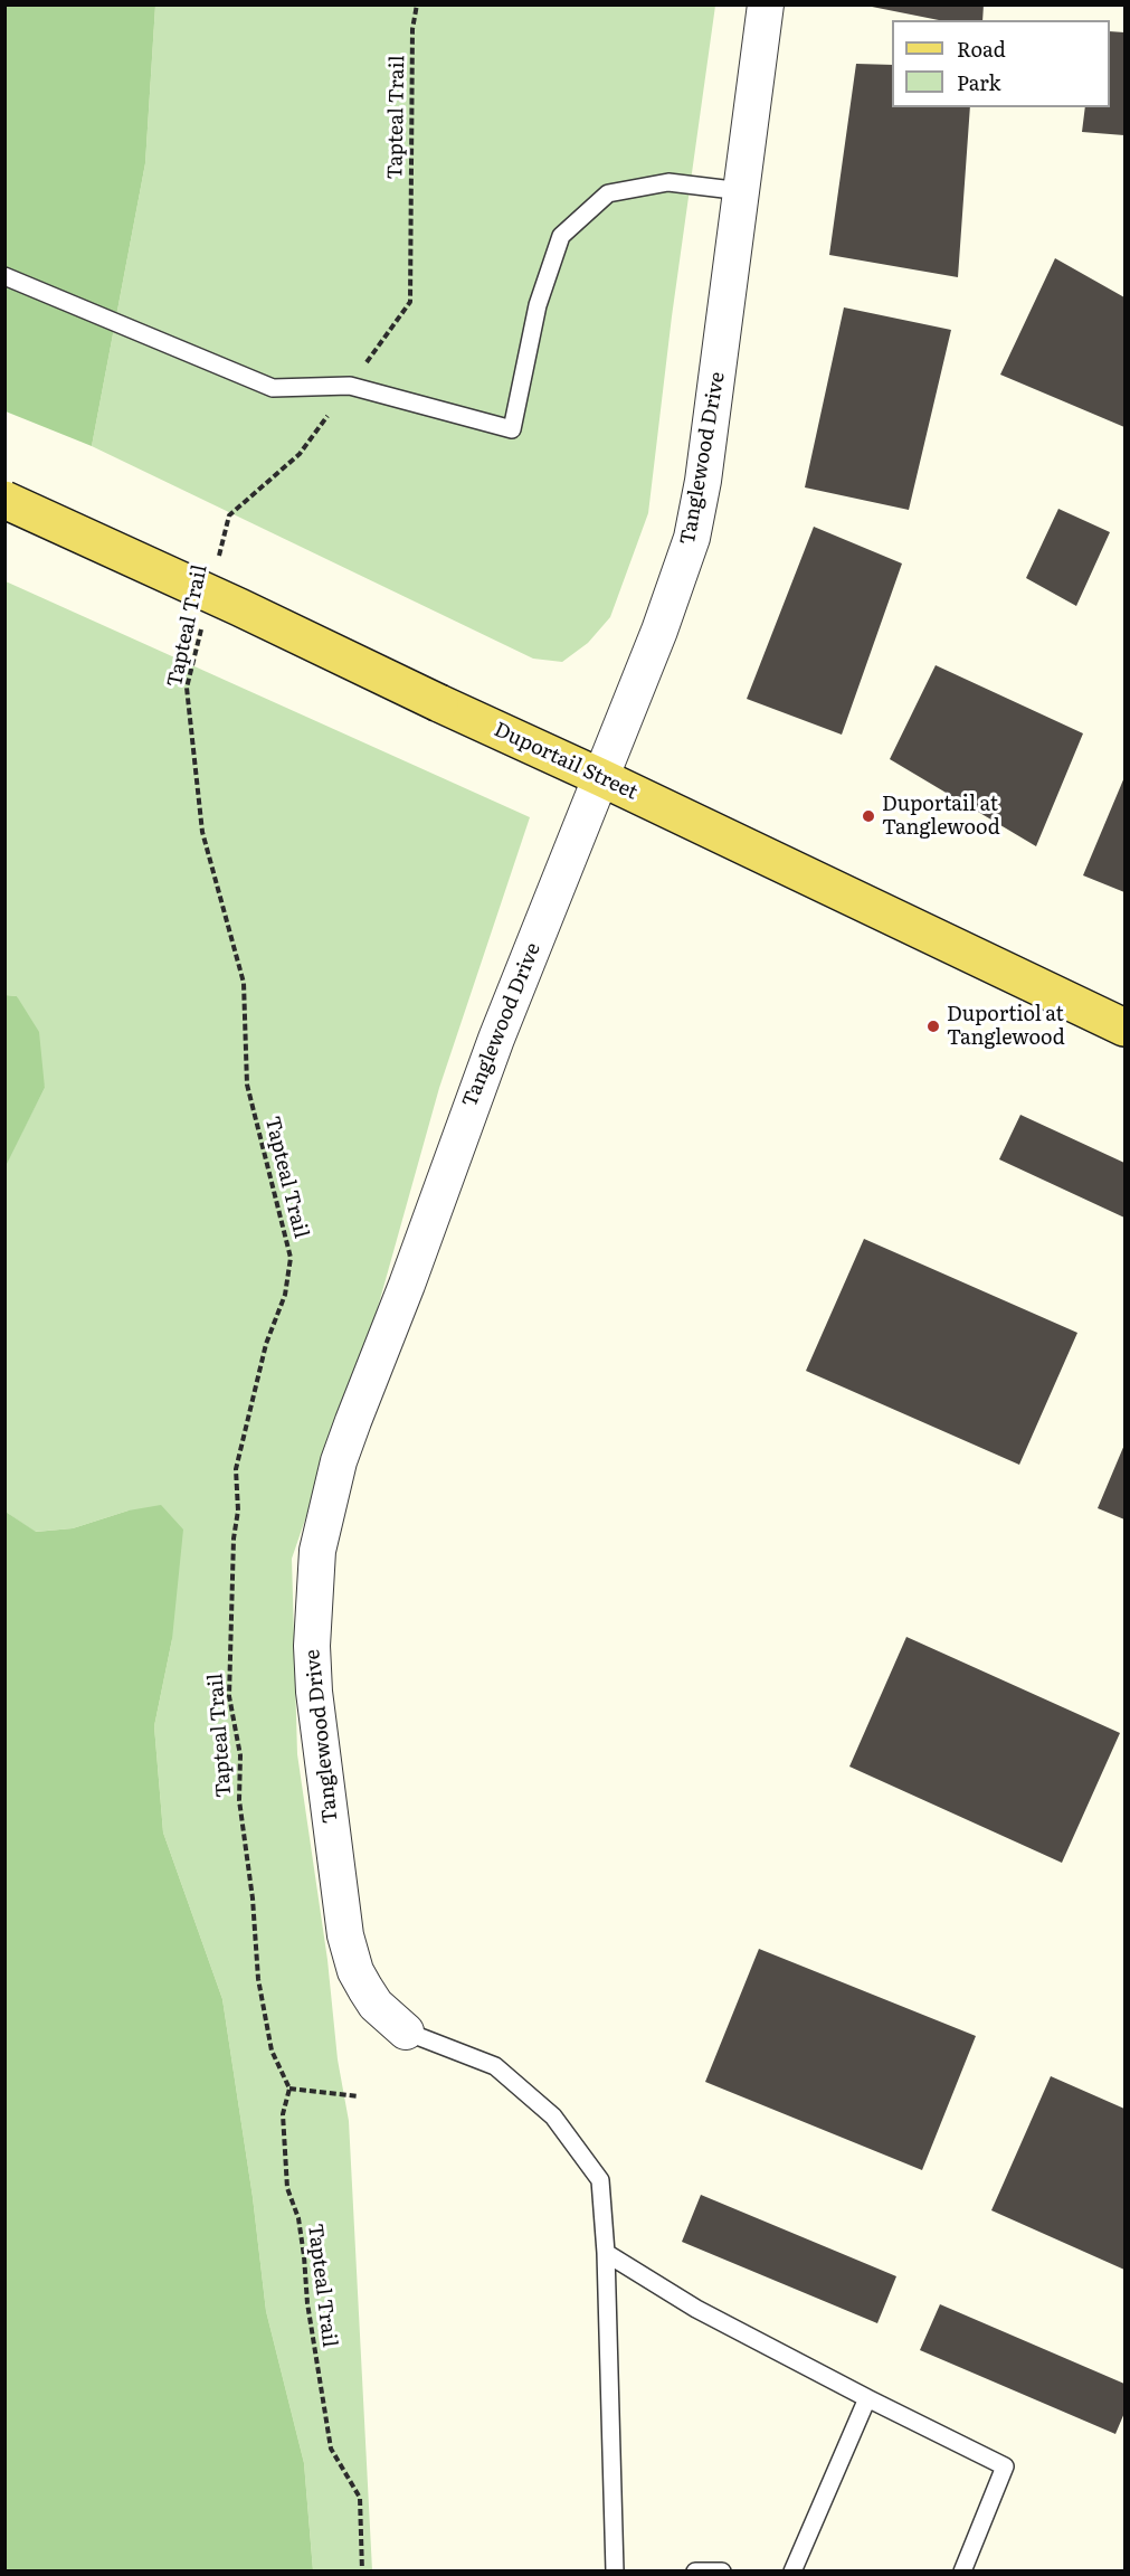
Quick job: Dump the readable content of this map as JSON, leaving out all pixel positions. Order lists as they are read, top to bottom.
{
  "streets": {
    "main road": ["Duportail Street"],
    "street": ["Tanglewood Drive"],
    "path": ["Tapteal Trail"]
  },
  "crossings": [
    ["Tanglewood Drive", "Duportail Street"]
  ],
  "places": ["Duportail at Tanglewood", "Duportiol at Tanglewood"],
  "legend": ["Road", "Park"]
}
